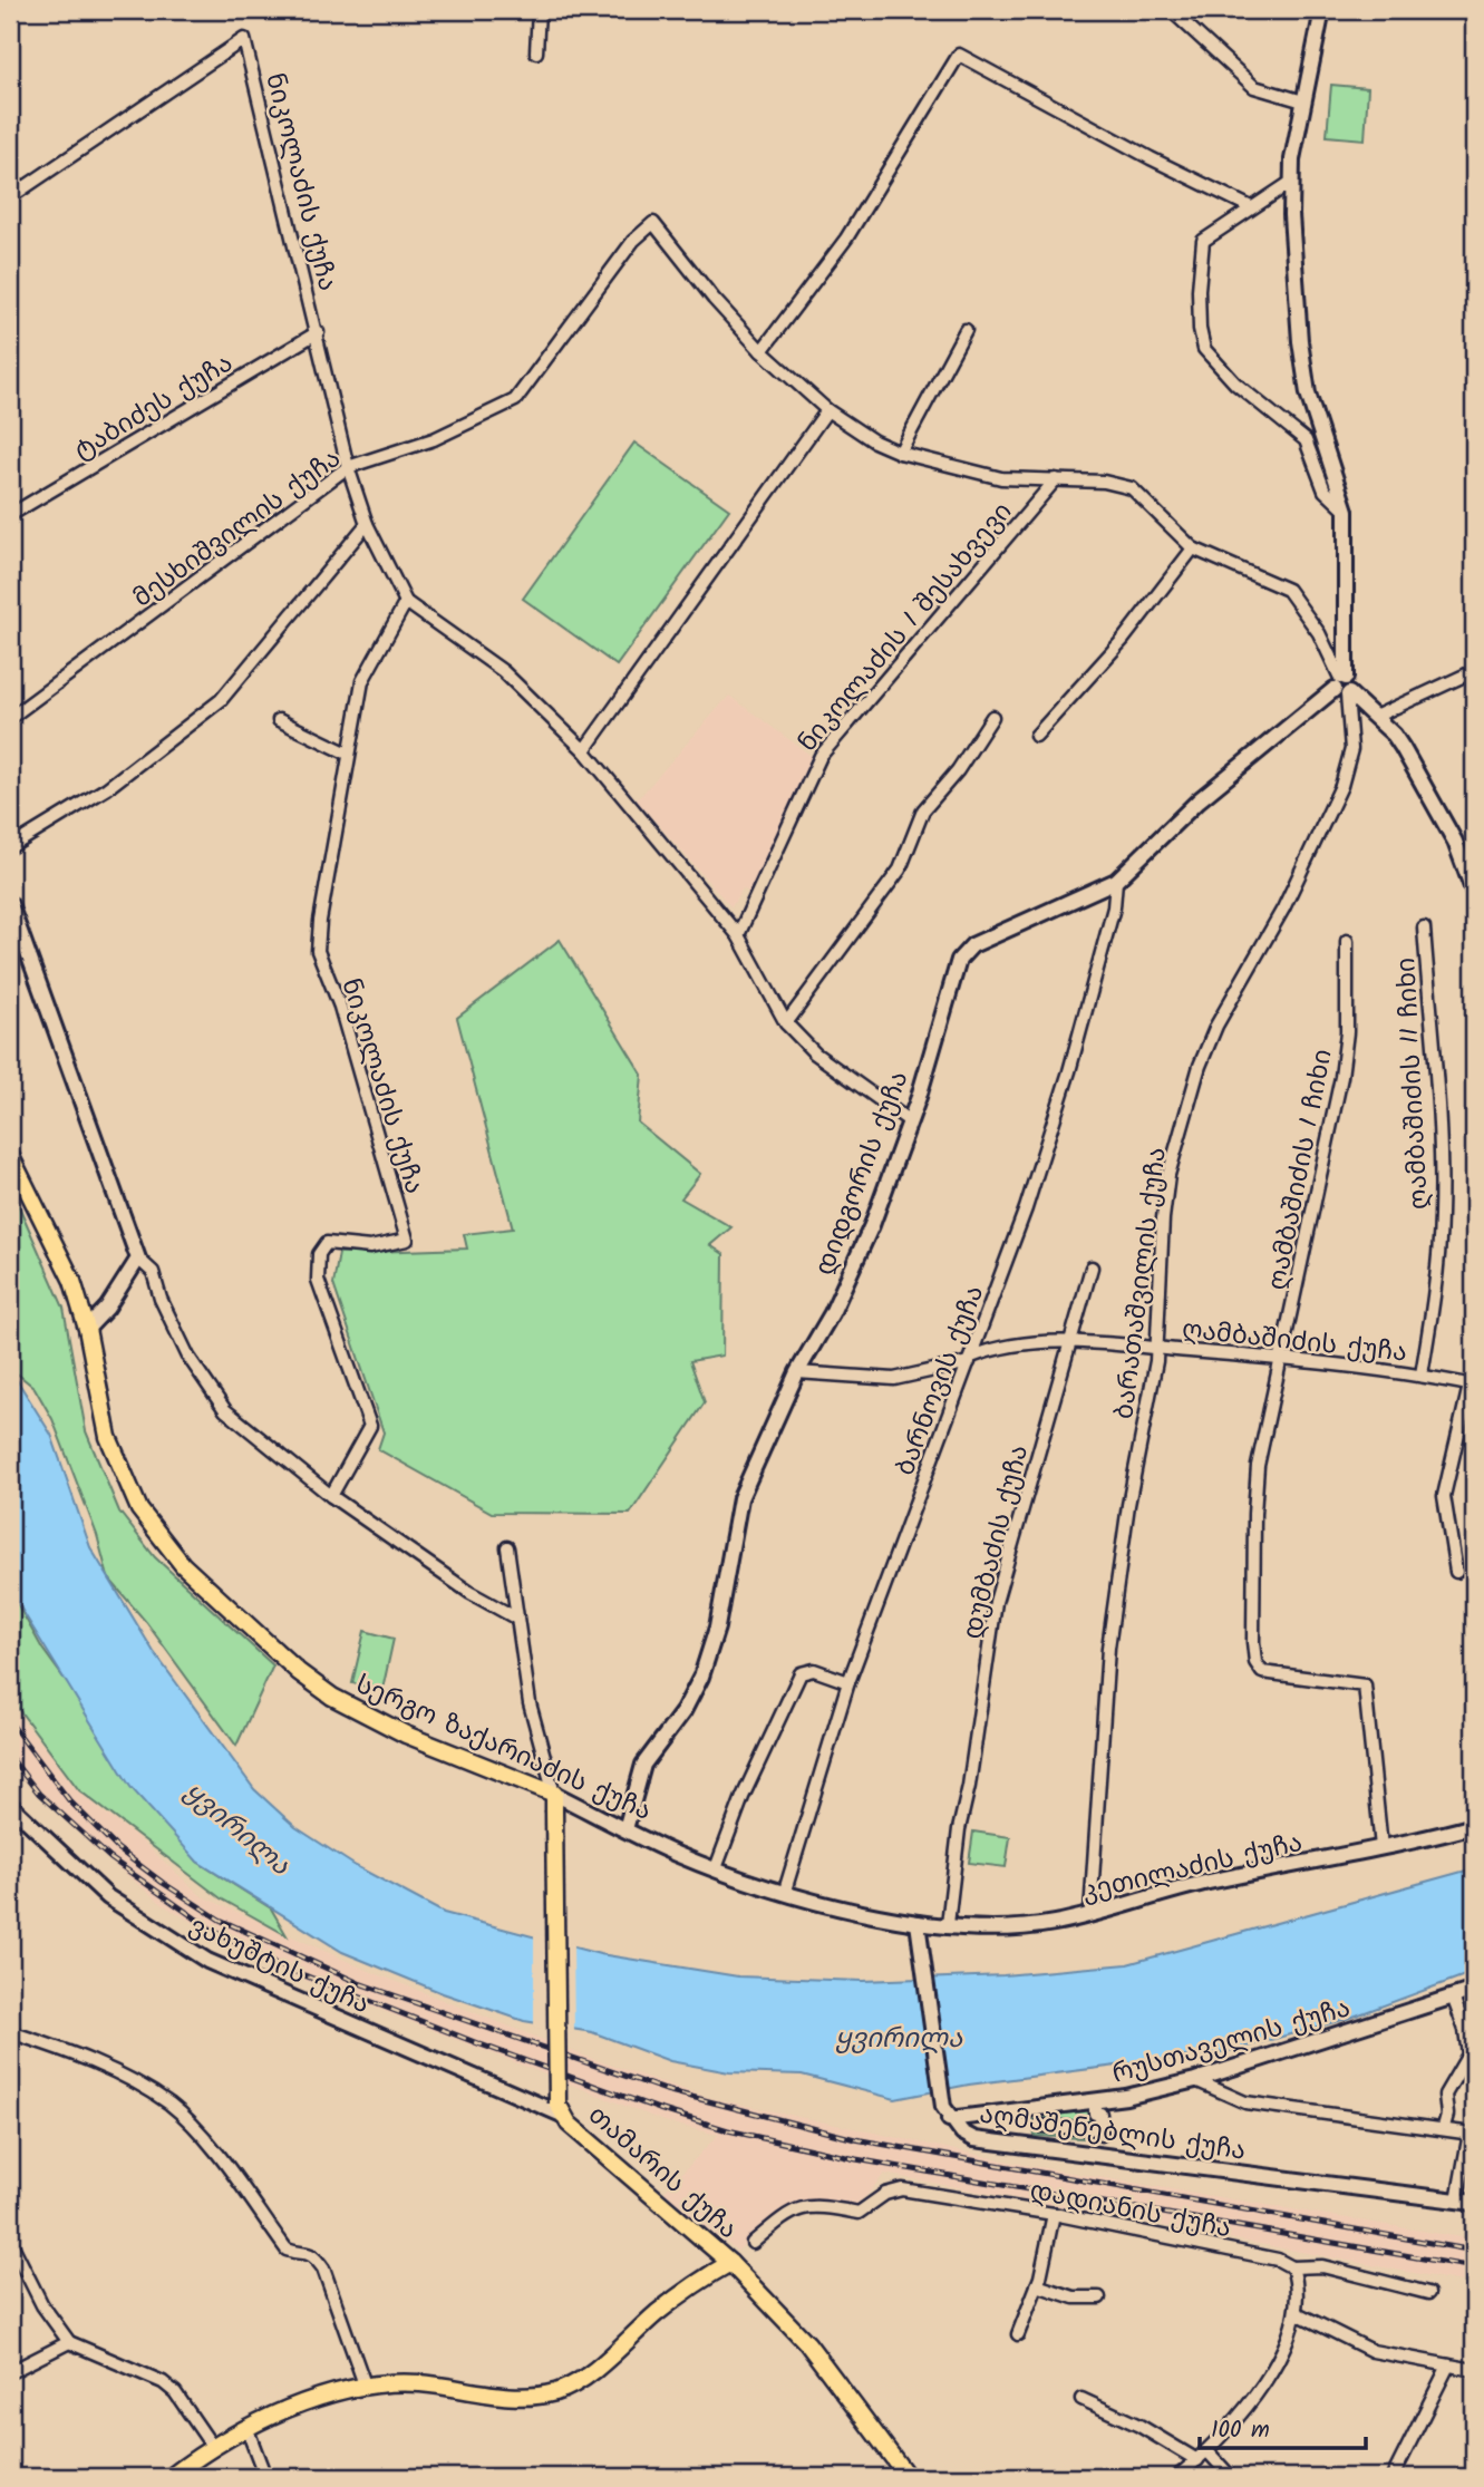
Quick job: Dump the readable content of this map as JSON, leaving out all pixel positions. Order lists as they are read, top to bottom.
{
  "streets": {
    "main road": ["სერგო ზაქარიაძის ქუჩა", "თამარის ქუჩა"],
    "street": [
      "ნიკოლაძის ქუჩა",
      "ტაბიძეს ქუჩა",
      "მესხიშვილის ქუჩა",
      "ნიკოლაძის I შესახვევი",
      "ღამბაშიძის II ჩიხი",
      "ღამბაშიძის I ჩიხი",
      "დიდგორის ქუჩა",
      "ბარათაშვილის ქუჩა",
      "ღამბაშიძის ქუჩა",
      "ბარნოვის ქუჩა",
      "დუმბაძის ქუჩა",
      "კეთილაძის ქუჩა",
      "ვახუშტის ქუჩა",
      "რუსთაველის ქუჩა",
      "აღმაშენებლის ქუჩა",
      "დადიანის ქუჩა"
    ]
  },
  "crossings": [
    ["ნიკოლაძის ქუჩა", "ტაბიძეს ქუჩა"],
    ["ნიკოლაძის ქუჩა", "მესხიშვილის ქუჩა"],
    ["ნიკოლაძის ქუჩა", "ნიკოლაძის I შესახვევი"],
    ["ნიკოლაძის ქუჩა", "დიდგორის ქუჩა"],
    ["ღამბაშიძის II ჩიხი", "ღამბაშიძის ქუჩა"],
    ["ღამბაშიძის I ჩიხი", "ღამბაშიძის ქუჩა"],
    ["ღამბაშიძის I ჩიხი", "კეთილაძის ქუჩა"],
    ["დიდგორის ქუჩა", "ბარათაშვილის ქუჩა"],
    ["დიდგორის ქუჩა", "ღამბაშიძის ქუჩა"],
    ["დიდგორის ქუჩა", "ბარნოვის ქუჩა"],
    ["დიდგორის ქუჩა", "სერგო ზაქარიაძის ქუჩა"],
    ["ბარათაშვილის ქუჩა", "ღამბაშიძის ქუჩა"],
    ["ბარათაშვილის ქუჩა", "კეთილაძის ქუჩა"],
    ["ღამბაშიძის ქუჩა", "ბარნოვის ქუჩა"],
    ["ღამბაშიძის ქუჩა", "დუმბაძის ქუჩა"],
    ["ბარნოვის ქუჩა", "სერგო ზაქარიაძის ქუჩა"],
    ["დუმბაძის ქუჩა", "კეთილაძის ქუჩა"],
    ["სერგო ზაქარიაძის ქუჩა", "კეთილაძის ქუჩა"],
    ["სერგო ზაქარიაძის ქუჩა", "აღმაშენებლის ქუჩა"],
    ["სერგო ზაქარიაძის ქუჩა", "თამარის ქუჩა"],
    ["კეთილაძის ქუჩა", "აღმაშენებლის ქუჩა"],
    ["ვახუშტის ქუჩა", "თამარის ქუჩა"],
    ["რუსთაველის ქუჩა", "აღმაშენებლის ქუჩა"]
  ],
  "water": ["ყვირილა"],
  "scale_bar": "100 m"
}
